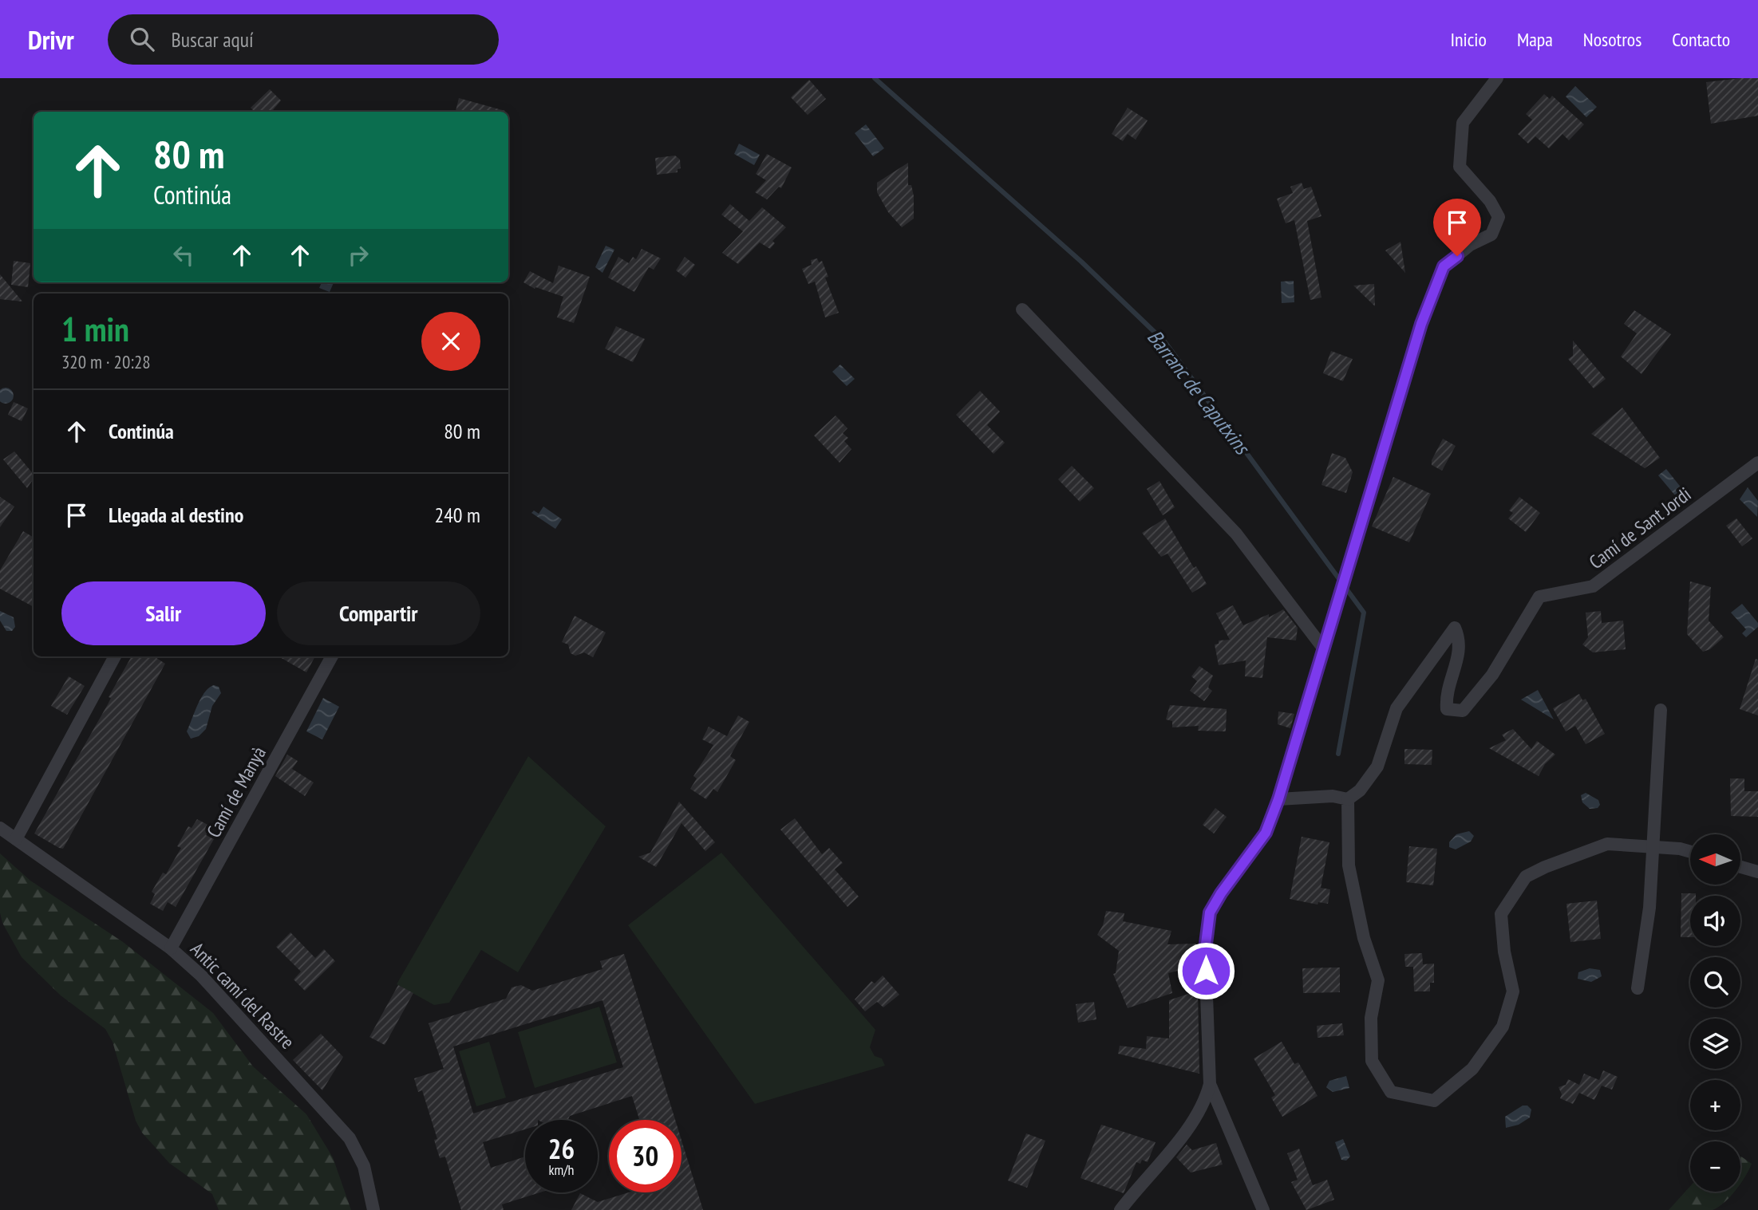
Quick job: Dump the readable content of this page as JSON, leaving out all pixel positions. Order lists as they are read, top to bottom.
{
  "streets": {
    "street": ["Camí de Sant Jordi", "Camí de Manyà", "Antic camí del Rastre"]
  },
  "crossings": [
    ["Camí de Manyà", "Antic camí del Rastre"]
  ],
  "water": ["Barranc de Caputxins"],
  "north": "left",
  "page": {
    "header": "Drivr",
    "search": "Buscar aquí",
    "nav": [
      "Inicio",
      "Mapa",
      "Nosotros",
      "Contacto"
    ],
    "turn": ["80 m", "Continúa"],
    "heading": ["1 min", "320 m · 20:28"],
    "list": [
      {
        "name": "Continúa",
        "value": "80 m"
      },
      {
        "name": "Llegada al destino",
        "value": "240 m"
      }
    ],
    "buttons": ["Salir", "Compartir"],
    "map_buttons": ["+", "−"],
    "speed": "26 km/h",
    "limit": "30"
  }
}
